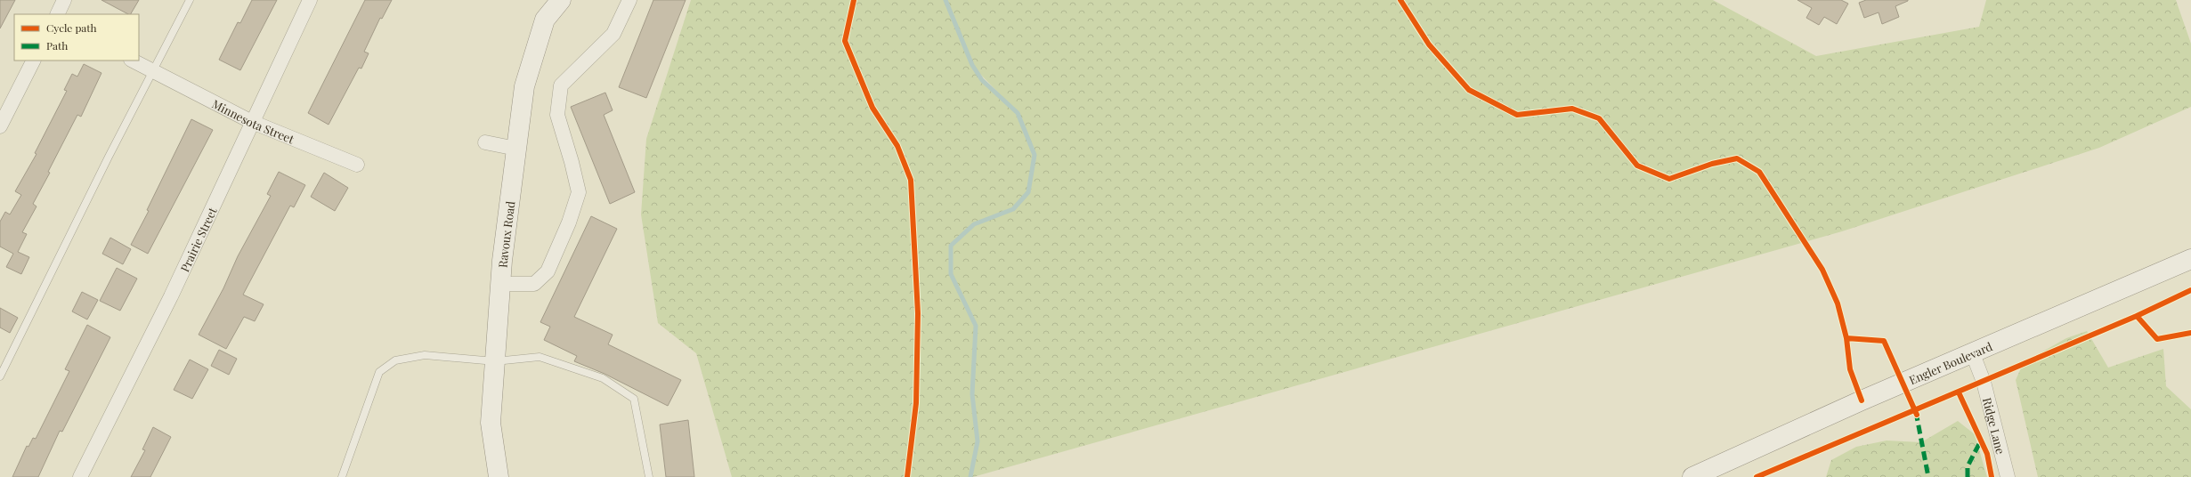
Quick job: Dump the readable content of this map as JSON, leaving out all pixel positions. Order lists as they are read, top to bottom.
{
  "streets": {
    "main road": ["Ravoux Road", "Engler Boulevard"],
    "street": ["Minnesota Street", "Prairie Street", "Ridge Lane"]
  },
  "crossings": [
    ["Minnesota Street", "Prairie Street"],
    ["Engler Boulevard", "Ridge Lane"]
  ],
  "legend": ["Cycle path", "Path"]
}
